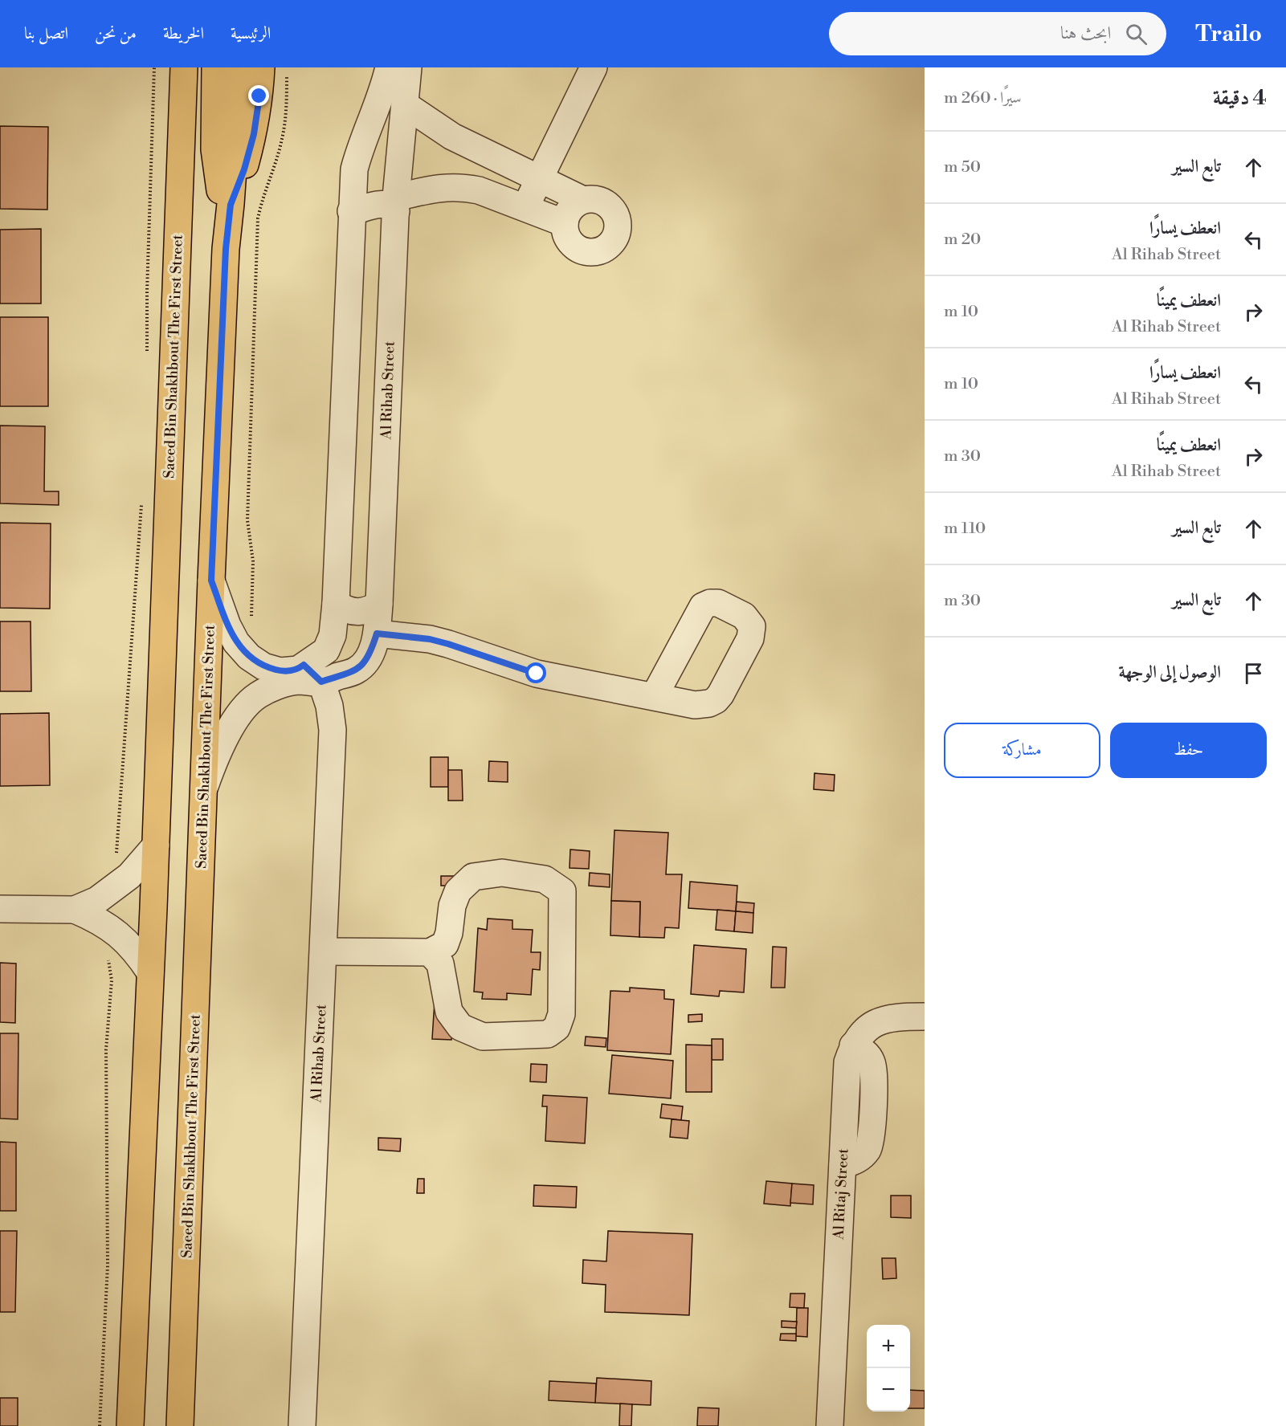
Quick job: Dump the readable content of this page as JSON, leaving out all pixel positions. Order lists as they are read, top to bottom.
{
  "streets": {
    "main road": ["Saeed Bin Shakhbout The First Street"],
    "street": ["Al Rihab Street", "Al Ritaj Street"]
  },
  "crossings": [
    ["Saeed Bin Shakhbout The First Street", "Al Rihab Street"]
  ],
  "page": {
    "header": "Trailo",
    "search": "ابحث هنا",
    "nav": [
      "الرئيسية",
      "الخريطة",
      "من نحن",
      "اتصل بنا"
    ],
    "heading": ["4 دقيقة", "سيرًا · 260 m"],
    "list": [
      ["تابع السير", "50 m"],
      ["انعطف يسارًا", "Al Rihab Street", "20 m"],
      ["انعطف يمينًا", "Al Rihab Street", "10 m"],
      ["انعطف يسارًا", "Al Rihab Street", "10 m"],
      ["انعطف يمينًا", "Al Rihab Street", "30 m"],
      ["تابع السير", "110 m"],
      ["تابع السير", "30 m"],
      "الوصول إلى الوجهة"
    ],
    "buttons": ["حفظ", "مشاركة"],
    "map_buttons": ["+", "−"]
  }
}
